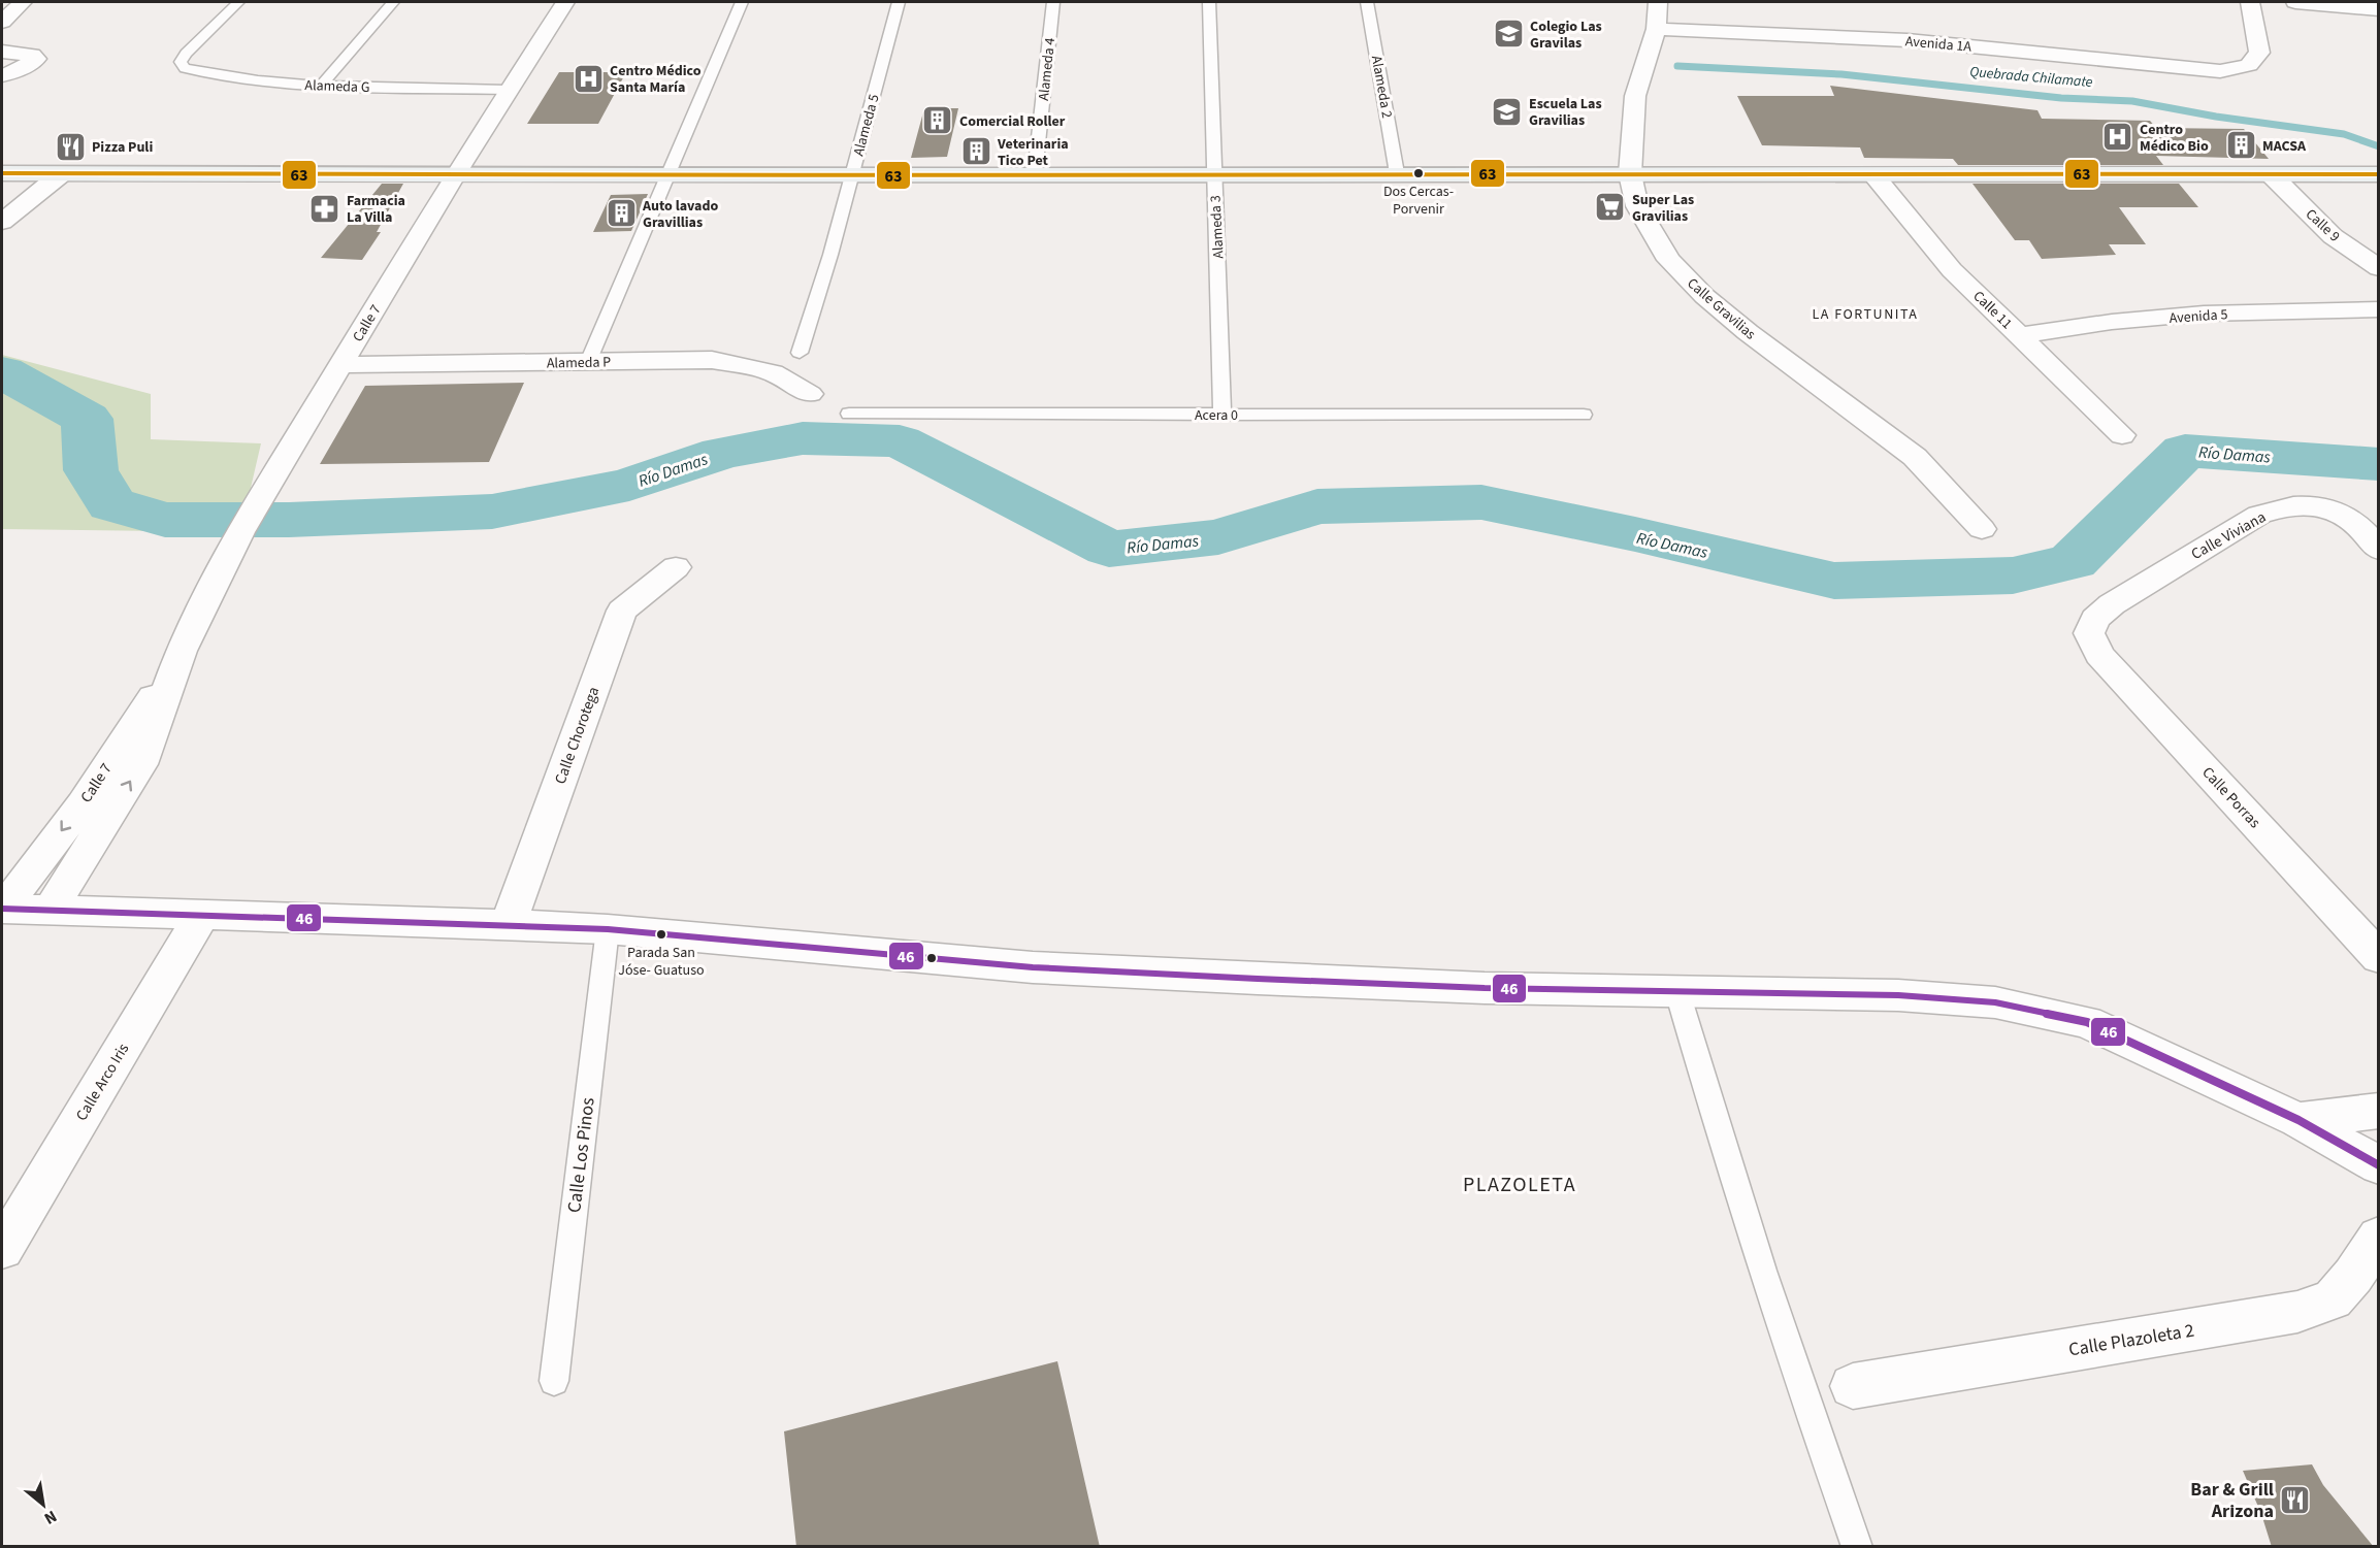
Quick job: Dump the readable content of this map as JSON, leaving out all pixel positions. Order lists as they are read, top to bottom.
{
  "streets": {
    "street": [
      "Avenida 1A",
      "Calle 9",
      "Calle Gravilias",
      "Calle 11",
      "Avenida 5",
      "Calle 7",
      "Alameda P",
      "Calle Viviana",
      "Calle Chorotega",
      "Calle Porras",
      "Calle Arco Iris",
      "Calle Plazoleta 2"
    ],
    "lane": [
      "Alameda 4",
      "Alameda G",
      "Alameda 2",
      "Alameda 5",
      "Alameda 3",
      "Acera 0",
      "Calle Los Pinos"
    ]
  },
  "crossings": [
    ["Avenida 1A", "Calle Gravilias"],
    ["Alameda G", "Calle 7"],
    ["Alameda 3", "Acera 0"],
    ["Calle 11", "Avenida 5"],
    ["Calle 7", "Alameda P"],
    ["Calle Viviana", "Calle Porras"]
  ],
  "districts": ["LA FORTUNITA", "PLAZOLETA"],
  "water": ["Quebrada Chilamate", "Río Damas"],
  "places": {
    "school or university": ["Colegio Las Gravilas", "Escuela Las Gravilias"],
    "hospital": ["Centro Médico Santa María", "Centro Médico Bio"],
    "building": [
      "Comercial Roller",
      "MACSA",
      "Veterinaria Tico Pet",
      "Auto lavado Gravillias"
    ],
    "restaurant": ["Pizza Puli", "Bar & Grill Arizona"],
    "other": ["Dos Cercas- Porvenir", "Parada San Jóse- Guatuso"],
    "supermarket": ["Super Las Gravilias"],
    "pharmacy": ["Farmacia La Villa"]
  },
  "lines": ["transit line 63", "transit line 46"],
  "north": "bottom right"
}
